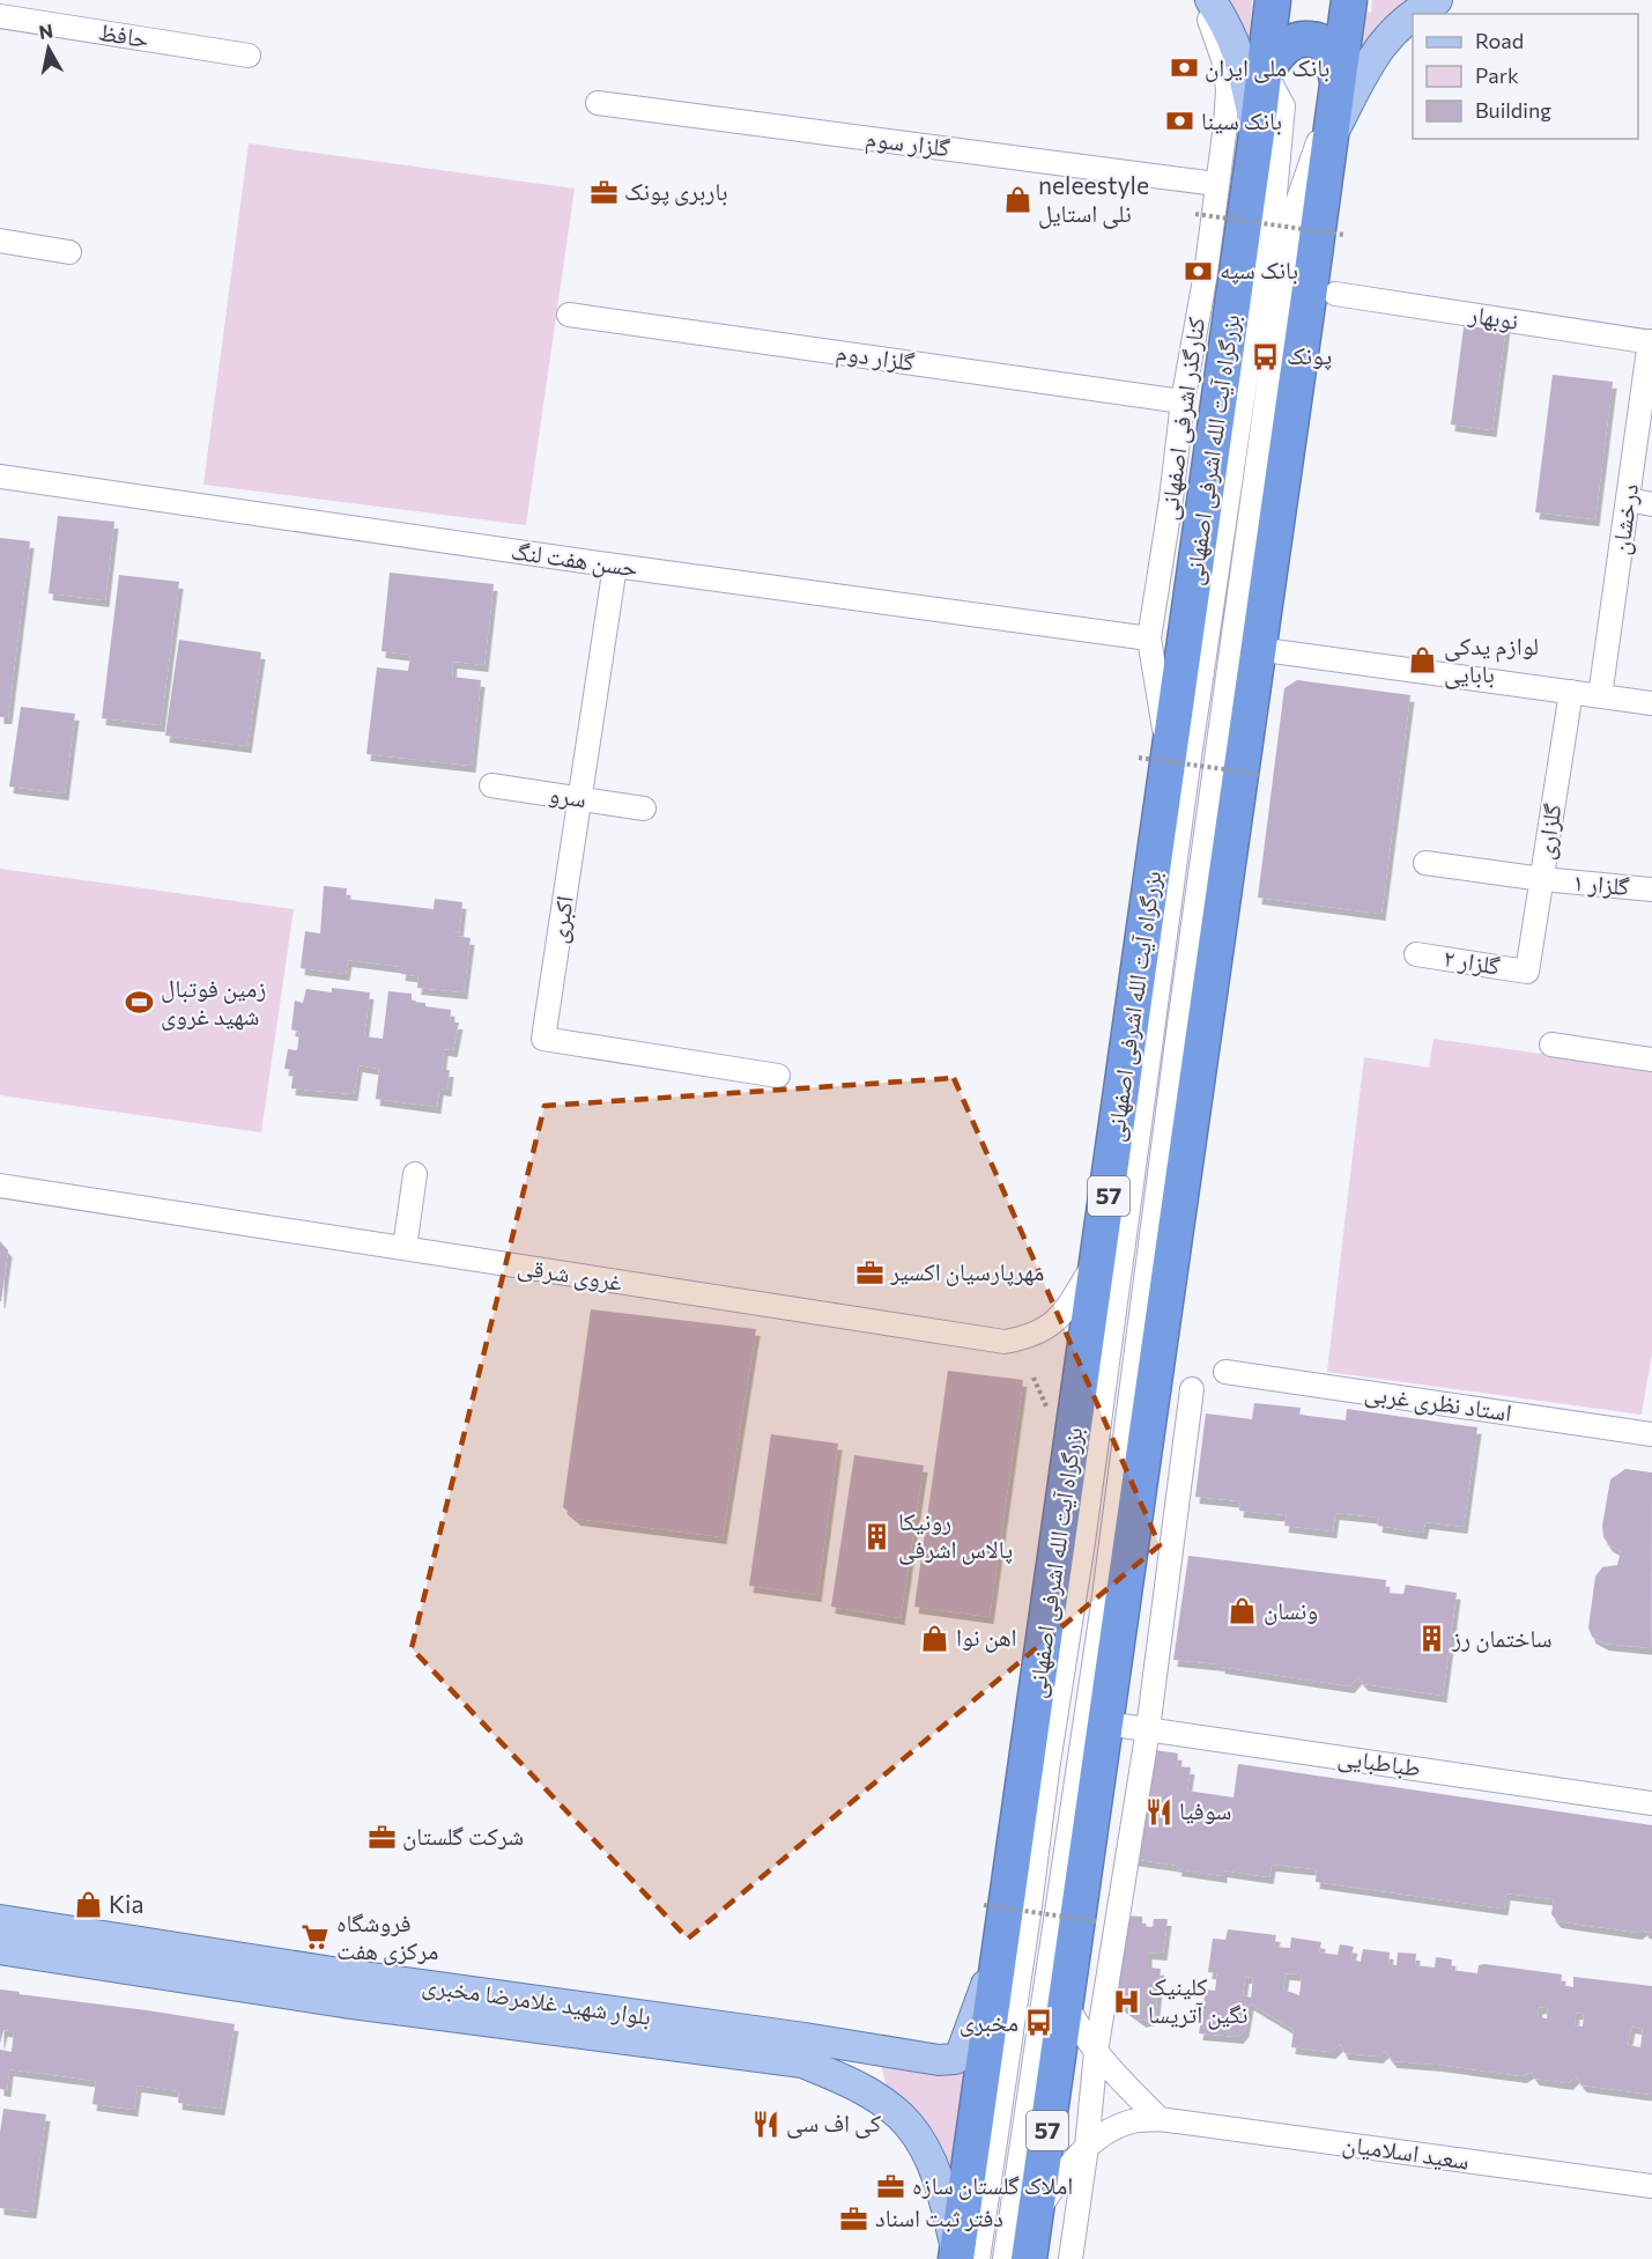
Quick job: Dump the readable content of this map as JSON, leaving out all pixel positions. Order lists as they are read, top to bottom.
{
  "streets": {
    "highway": ["بزرگراه آیت الله اشرفی اصفهانی", "57"],
    "main road": ["بلوار شهید غلامرضا مخبری"],
    "street": [
      "حافظ",
      "گلزار سوم",
      "نوبهار",
      "گلزار دوم",
      "کنارگذر اشرفی اصفهانی",
      "درخشان",
      "حسن هفت لنگ",
      "سرو",
      "گلزاری",
      "گلزار ۱",
      "اکبری",
      "گلزار ۲",
      "غروی شرقی",
      "استاد نظری غربی",
      "طباطبایی",
      "سعید اسلامیان"
    ]
  },
  "crossings": [
    ["گلزار سوم", "کنارگذر اشرفی اصفهانی"],
    ["نوبهار", "درخشان"],
    ["گلزار دوم", "کنارگذر اشرفی اصفهانی"],
    ["کنارگذر اشرفی اصفهانی", "بزرگراه آیت الله اشرفی اصفهانی"],
    ["کنارگذر اشرفی اصفهانی", "حسن هفت لنگ"],
    ["بزرگراه آیت الله اشرفی اصفهانی", "غروی شرقی"],
    ["بزرگراه آیت الله اشرفی اصفهانی", "بلوار شهید غلامرضا مخبری"],
    ["حسن هفت لنگ", "اکبری"],
    ["سرو", "اکبری"],
    ["گلزاری", "گلزار ۱"],
    ["گلزاری", "گلزار ۲"],
    ["57", "طباطبایی"],
    ["57", "سعید اسلامیان"]
  ],
  "places": {
    "bank": ["بانک ملی ایران", "بانک سینا", "بانک سپه"],
    "office": [
      "باربری پونک",
      "مهرپارسیان اکسیر",
      "شرکت گلستان",
      "املاک گلستان سازه",
      "دفتر ثبت اسناد"
    ],
    "shop": [
      "neleestyle نلی استایل",
      "لوازم یدکی بابایی",
      "ونسان",
      "اهن نوا",
      "Kia"
    ],
    "bus stop": ["پونک", "مخبری"],
    "sports": ["زمین فوتبال شهید غروی"],
    "building": ["رونیکا پالاس اشرفی", "ساختمان رز"],
    "restaurant": ["سوفیا", "کی اف سی"],
    "supermarket": ["فروشگاه مرکزی هفت"],
    "hospital": ["کلینیک نگین آتریسا"]
  },
  "legend": ["Road", "Park", "Building"],
  "north": "top"
}
